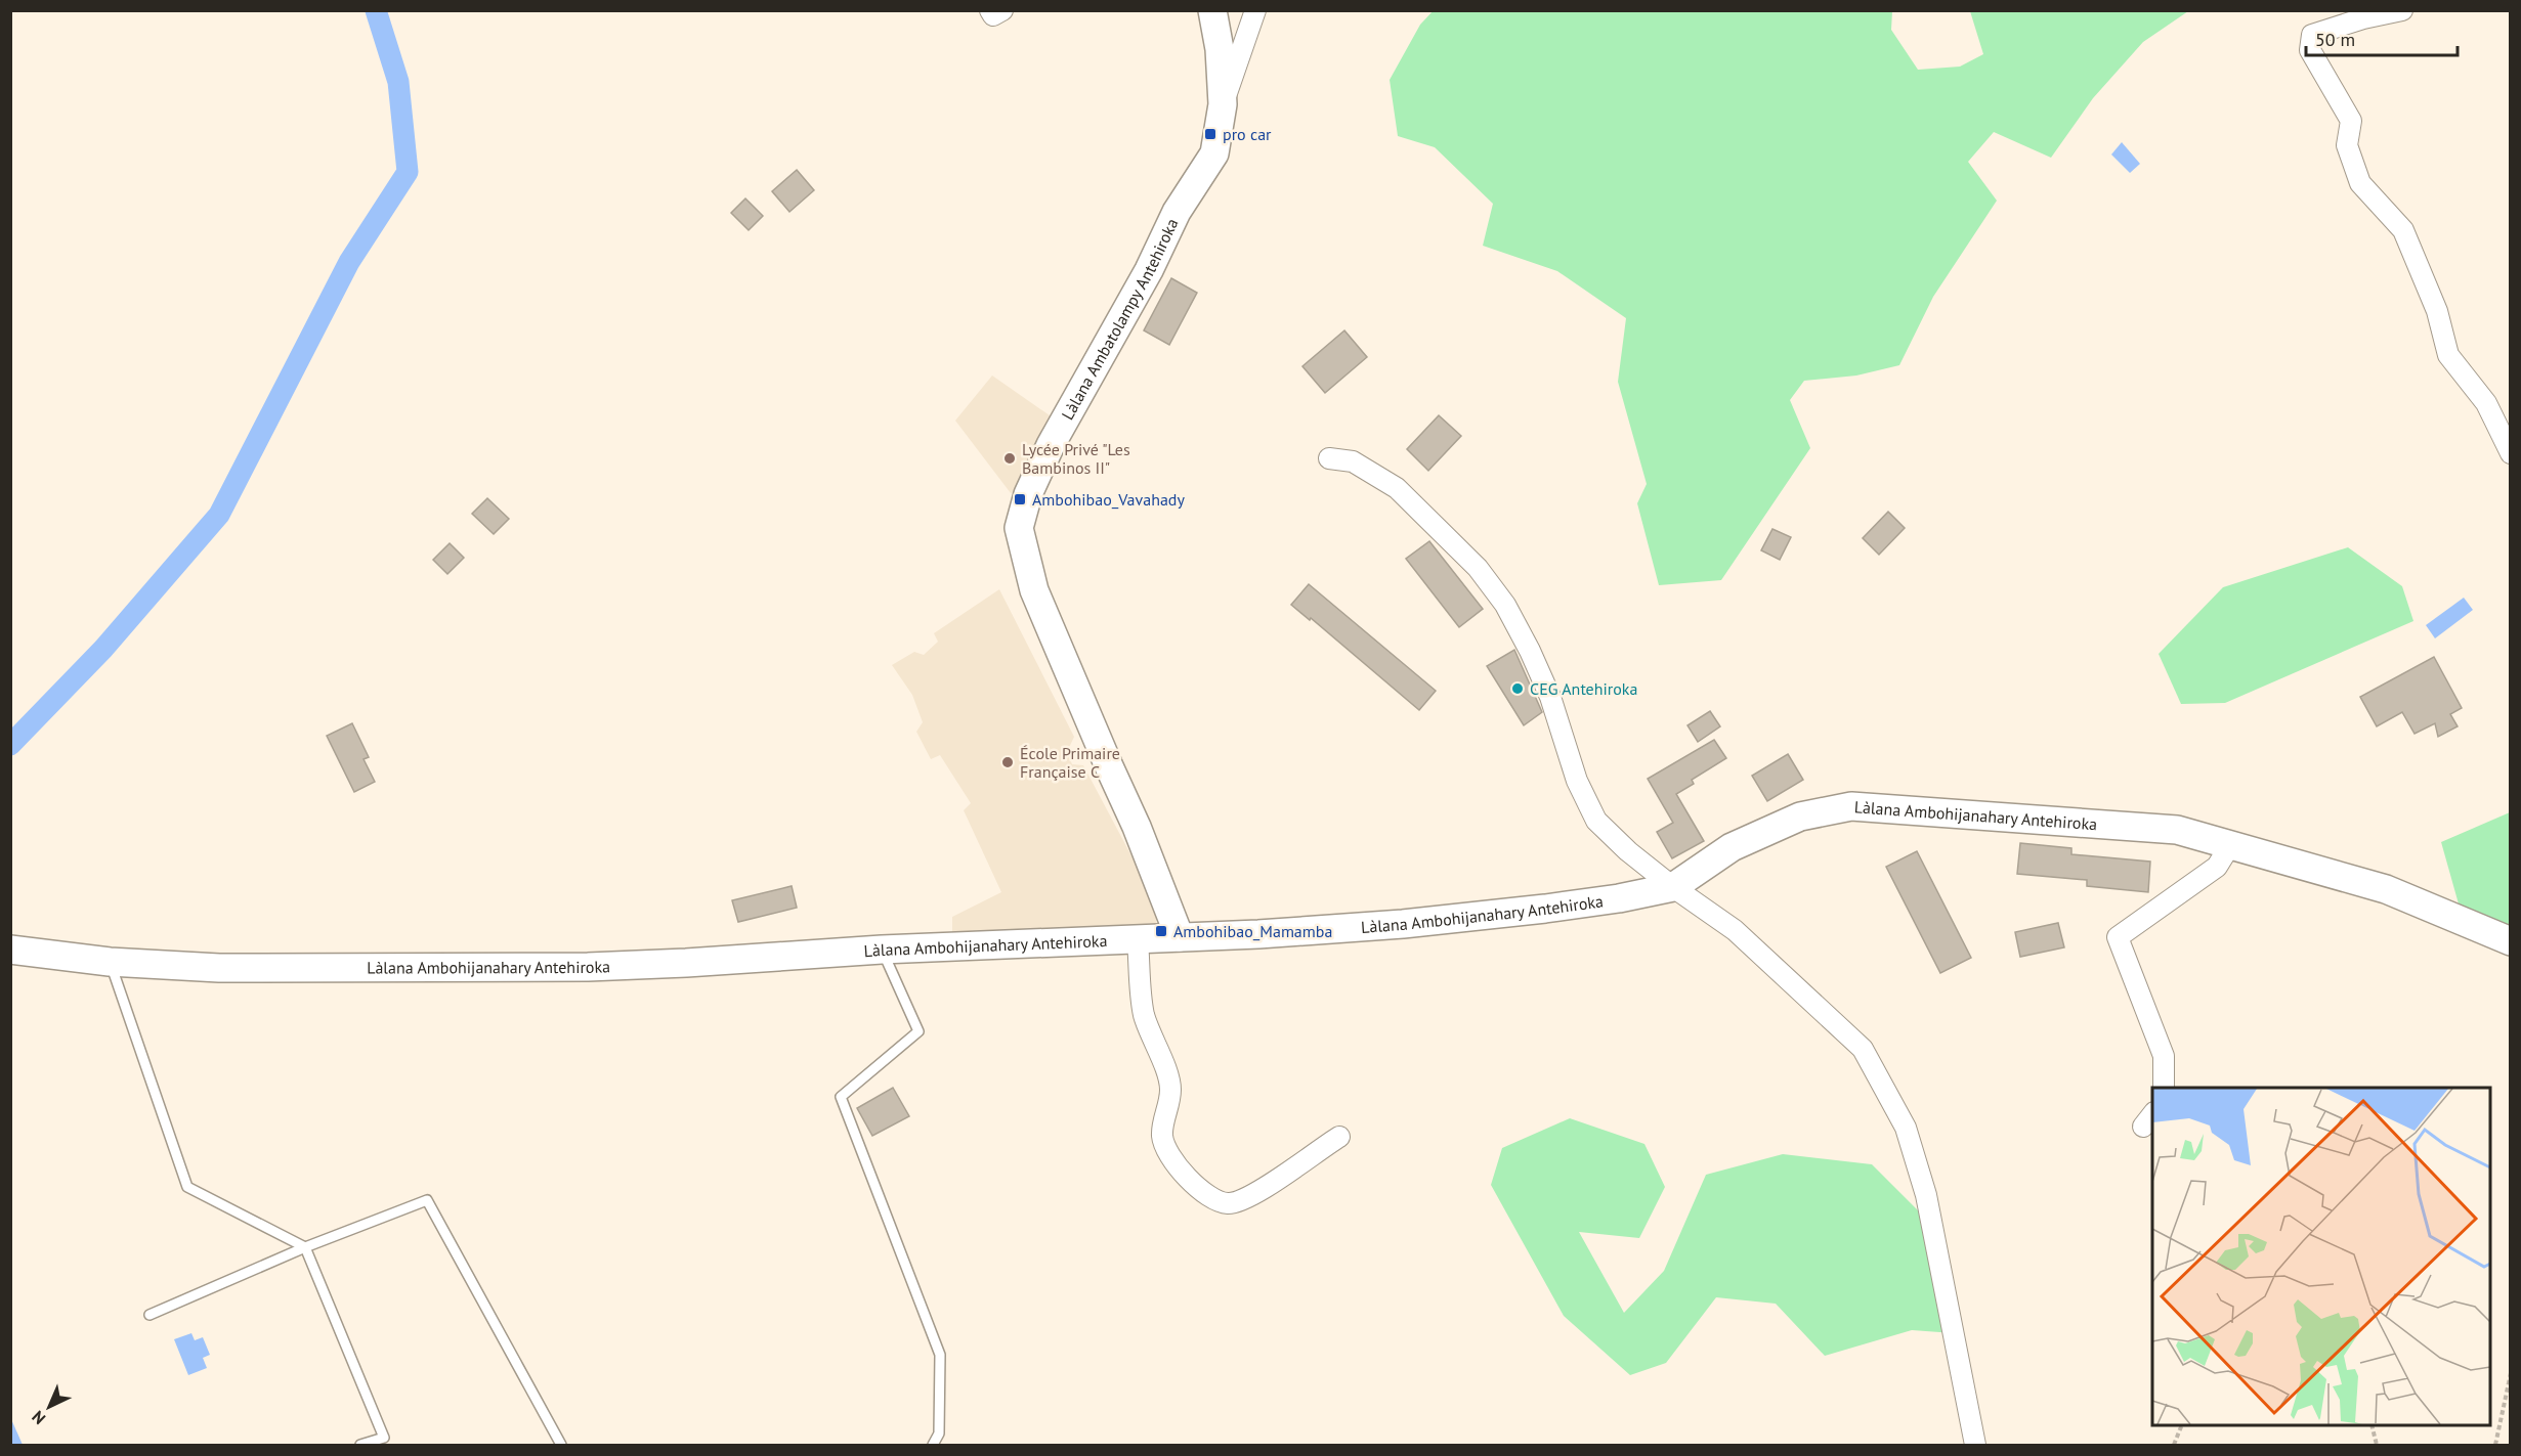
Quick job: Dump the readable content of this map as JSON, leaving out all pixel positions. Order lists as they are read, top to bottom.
{
  "streets": {
    "street": ["Làlana Ambatolampy Antehiroka", "Làlana Ambohijanahary Antehiroka"]
  },
  "crossings": [
    ["Làlana Ambatolampy Antehiroka", "Làlana Ambohijanahary Antehiroka"]
  ],
  "places": {
    "transit": ["pro car", "Ambohibao_Vavahady", "Ambohibao_Mamamba"],
    "other": ["Lycée Privé \"Les Bambinos II\"", "CEG Antehiroka", "École Primaire Française C"]
  },
  "scale_bar": "50 m",
  "north": "bottom left"
}
